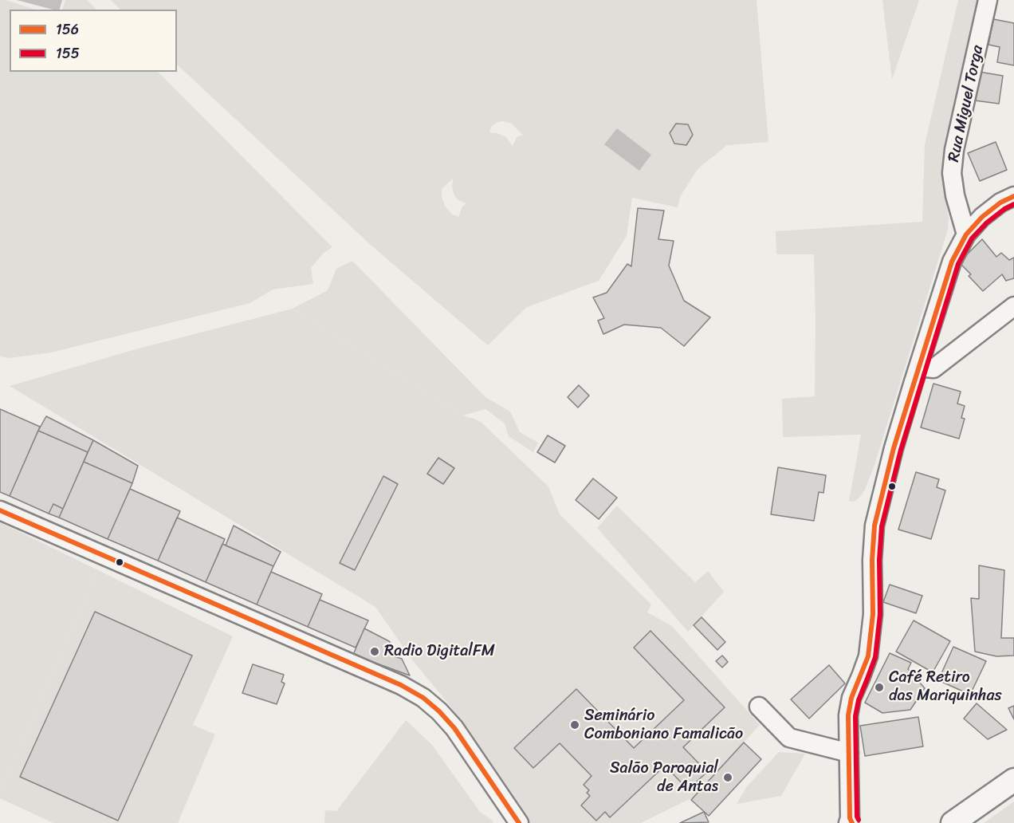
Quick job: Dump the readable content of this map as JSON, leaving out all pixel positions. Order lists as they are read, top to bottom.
{
  "streets": {
    "street": ["Rua Miguel Torga"]
  },
  "places": [
    "Radio DigitalFM",
    "Café Retiro das Mariquinhas",
    "Seminário Comboniano Famalicão",
    "Salão Paroquial de Antas"
  ],
  "lines": ["transit line 156", "transit line 155"],
  "legend": ["156", "155"]
}
